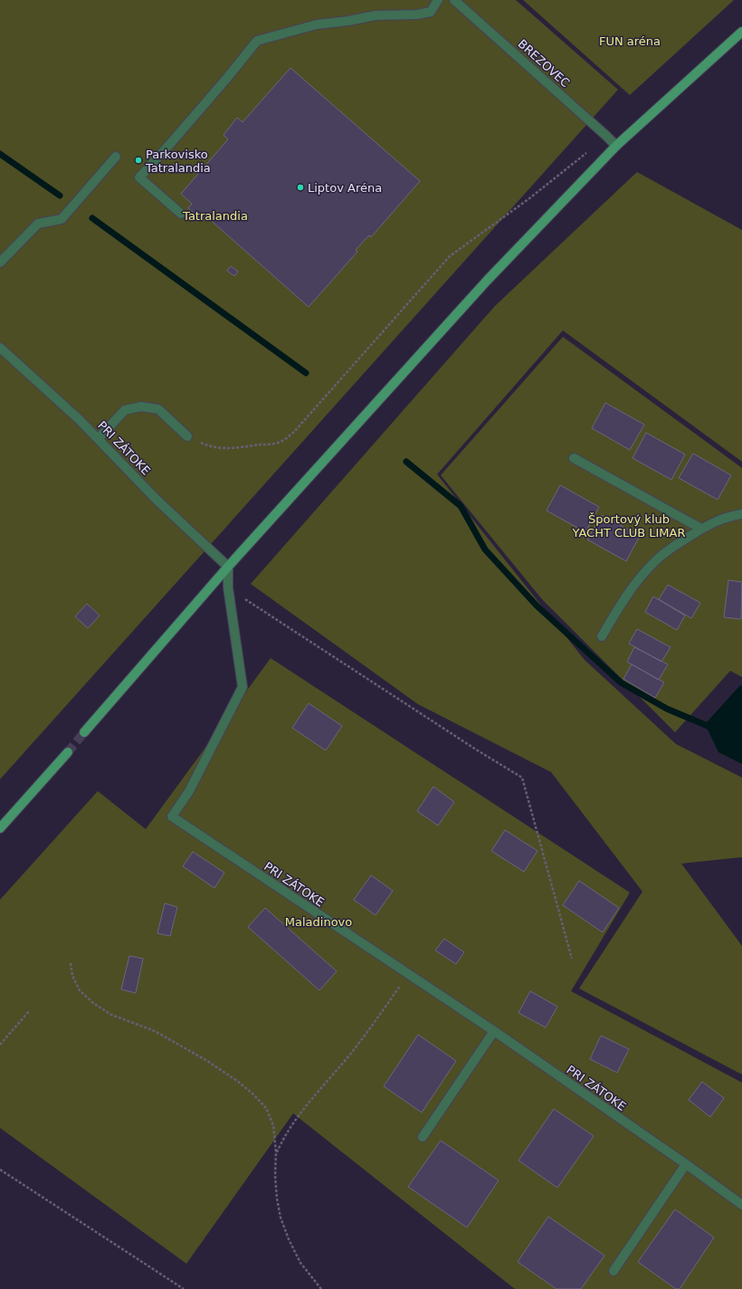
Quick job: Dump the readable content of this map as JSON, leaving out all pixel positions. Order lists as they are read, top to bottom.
{
  "streets": {
    "street": ["BREZOVEC", "PRI ZÁTOKE"]
  },
  "parks": [
    "FUN aréna",
    "Tatralandia",
    "Športový klub YACHT CLUB LIMAR",
    "Maladinovo"
  ],
  "places": ["Parkovisko Tatralandia", "Liptov Aréna"]
}
